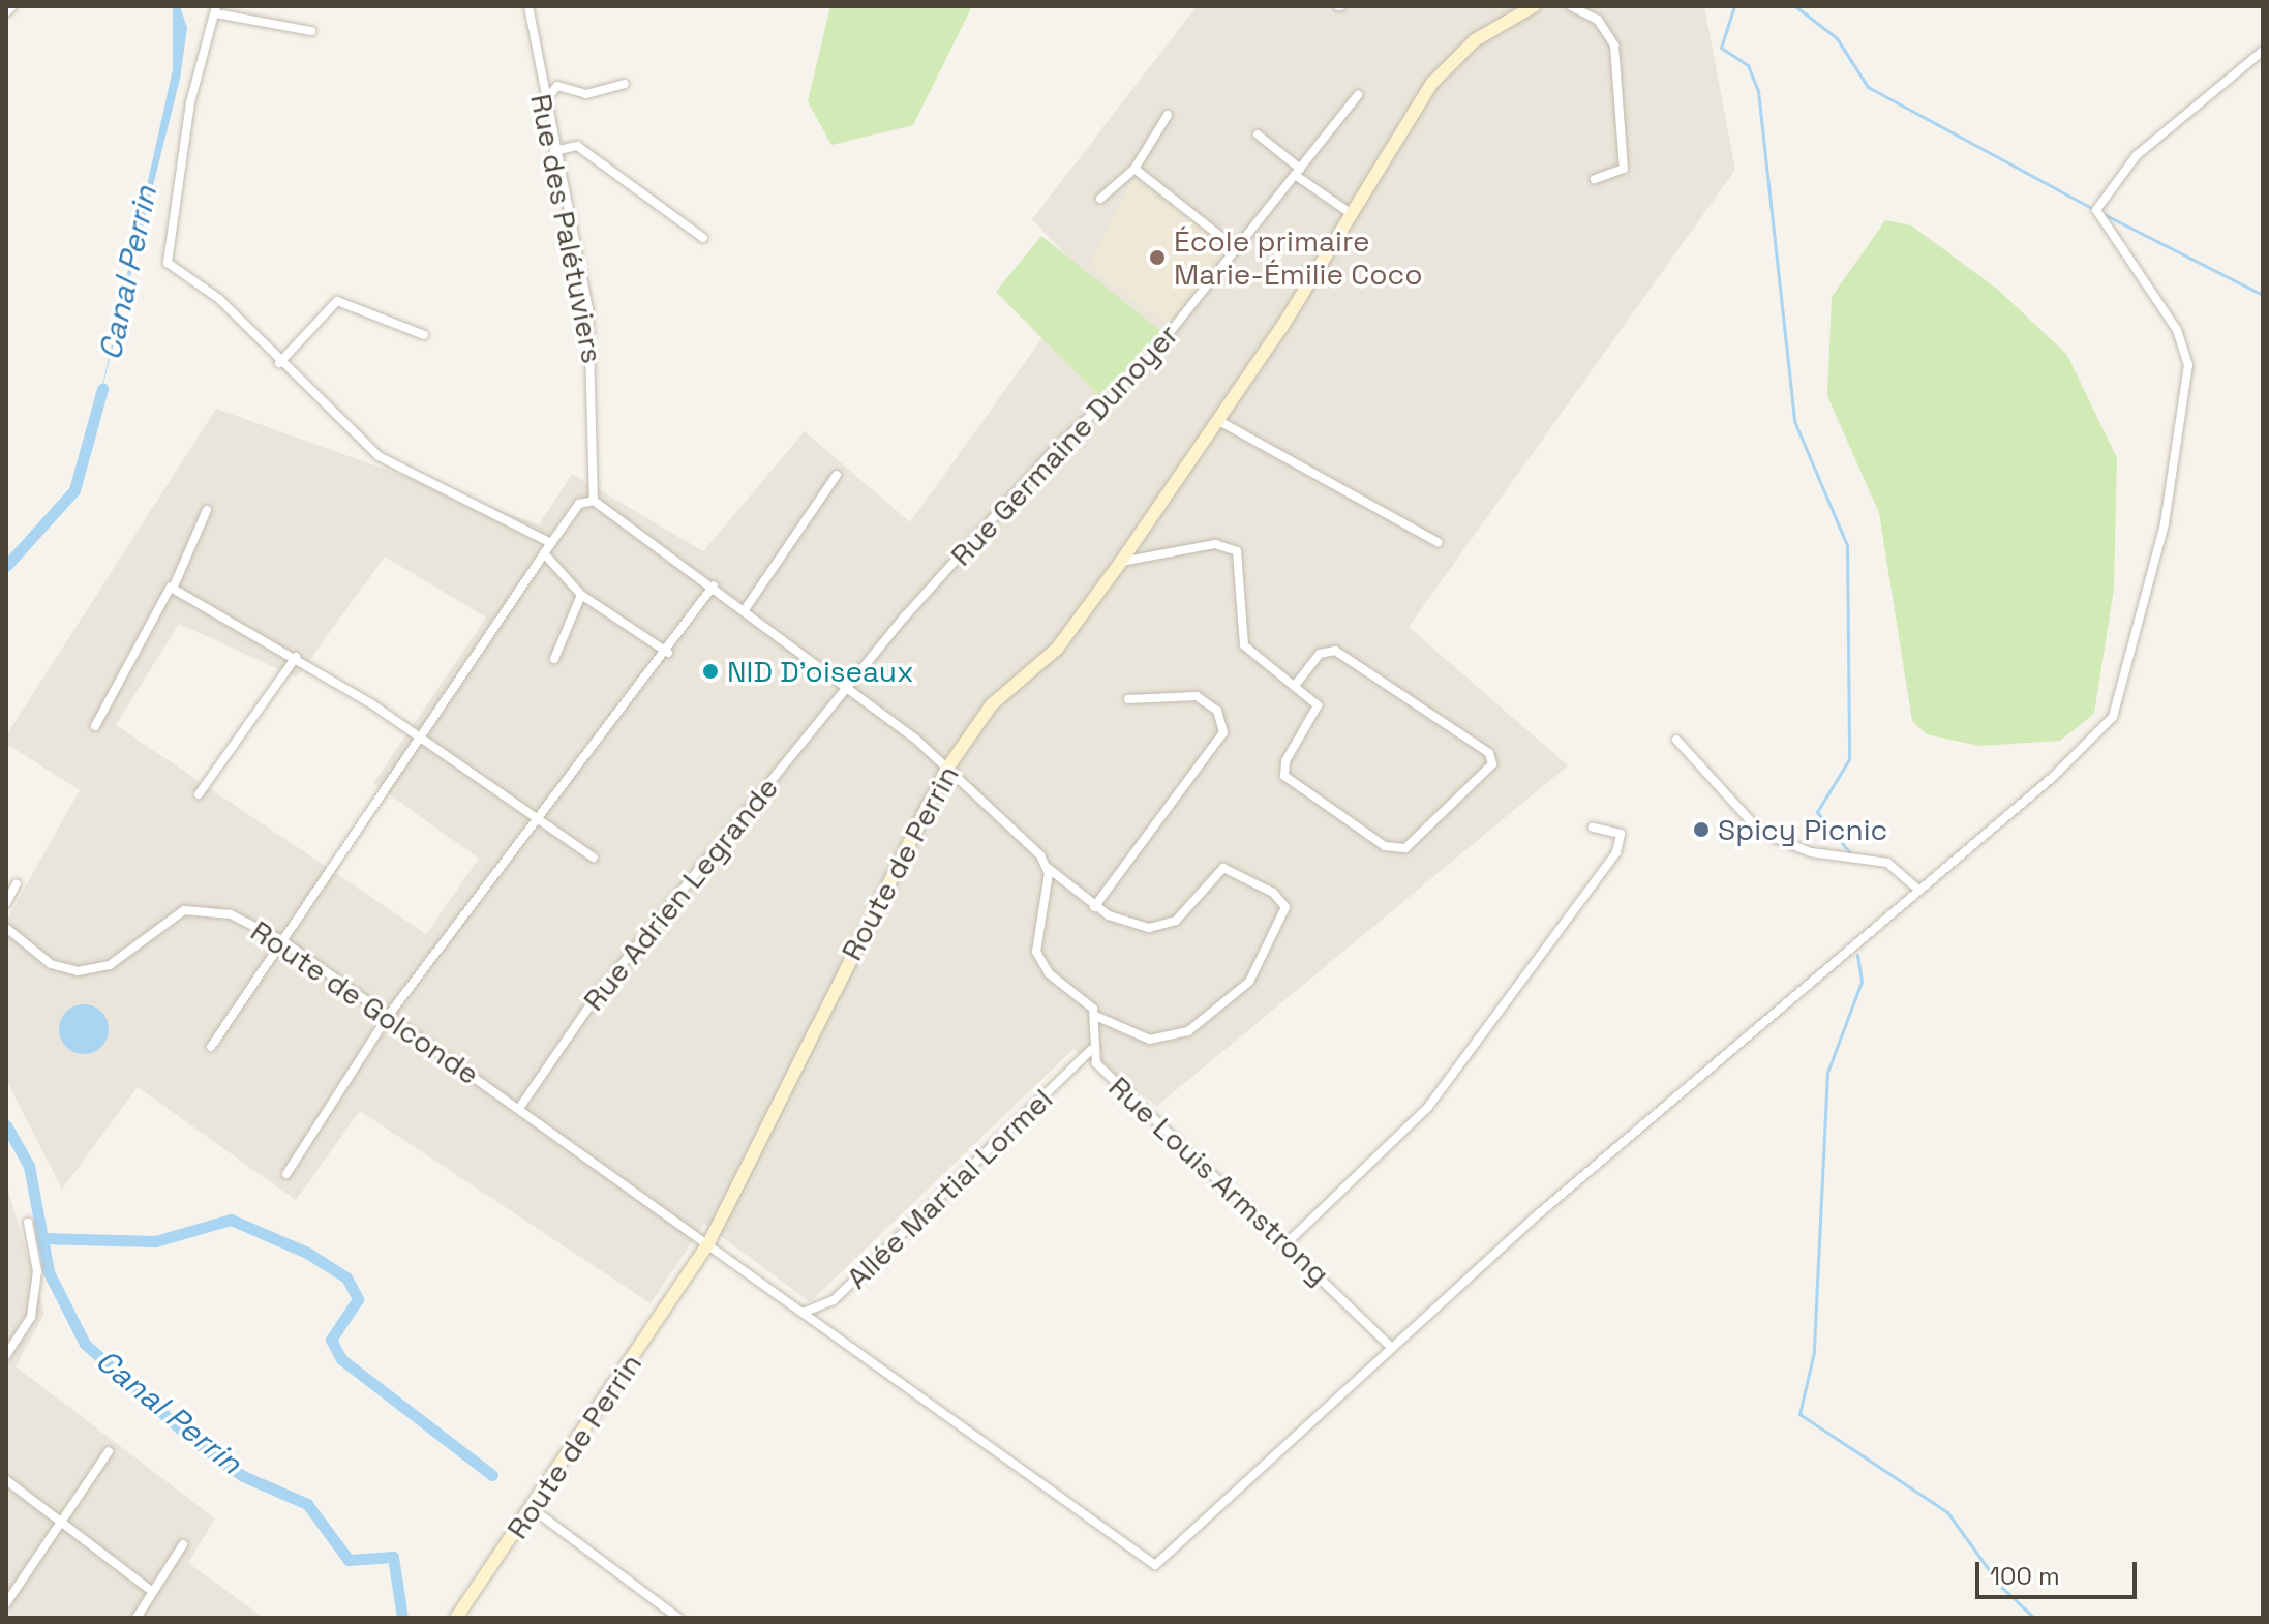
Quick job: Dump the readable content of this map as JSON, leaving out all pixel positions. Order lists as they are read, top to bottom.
{
  "streets": {
    "main road": ["Route de Perrin"],
    "street": [
      "Rue des Palétuviers",
      "Rue Germaine Dunoyer",
      "Rue Adrien Legrande",
      "Route de Golconde",
      "Rue Louis Armstrong",
      "Allée Martial Lormel"
    ]
  },
  "crossings": [
    ["Rue Germaine Dunoyer", "Rue Adrien Legrande"],
    ["Route de Perrin", "Route de Golconde"],
    ["Rue Adrien Legrande", "Route de Golconde"],
    ["Route de Golconde", "Rue Louis Armstrong"],
    ["Route de Golconde", "Allée Martial Lormel"],
    ["Rue Louis Armstrong", "Allée Martial Lormel"]
  ],
  "water": ["Canal Perrin"],
  "places": ["École primaire Marie-Émilie Coco", "NID D'oiseaux", "Spicy Picnic"],
  "scale_bar": "100 m"
}
